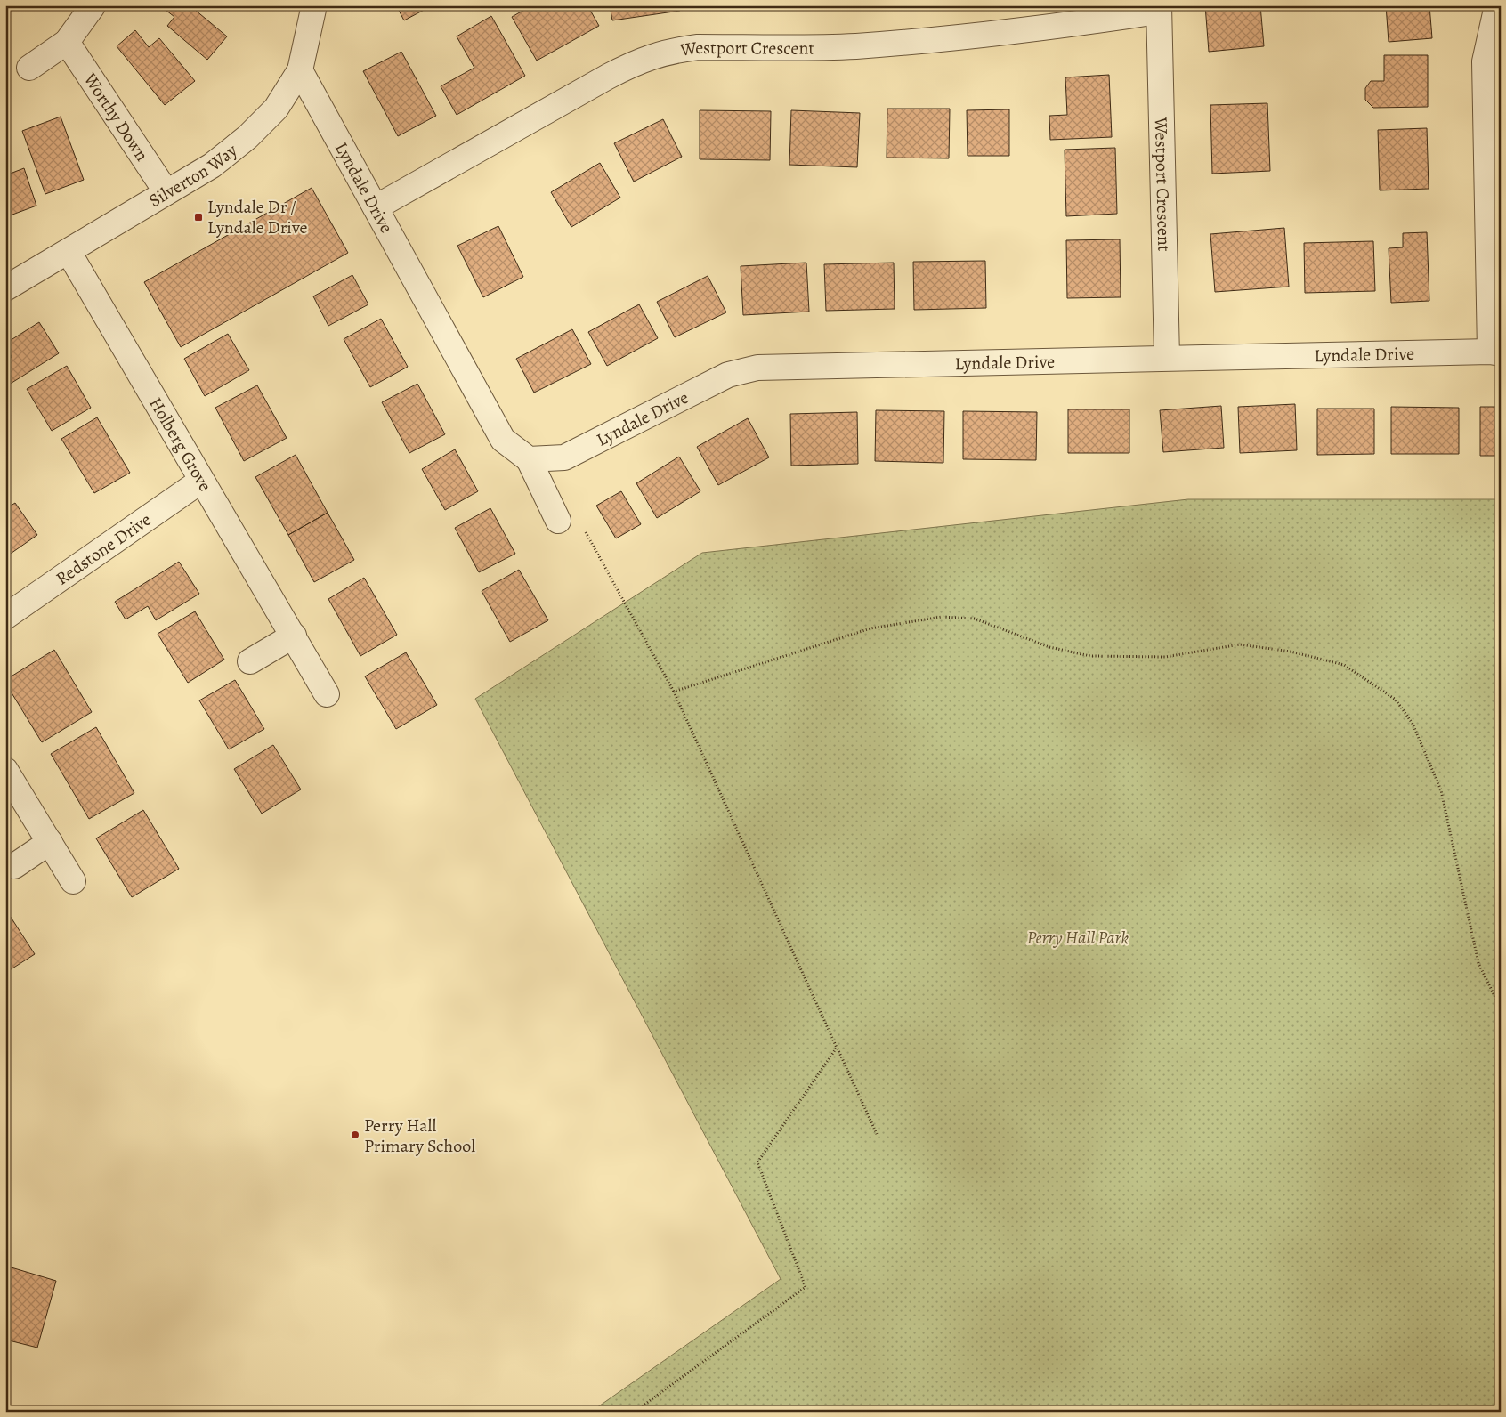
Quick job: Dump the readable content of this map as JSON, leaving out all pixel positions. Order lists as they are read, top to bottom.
{
  "streets": {
    "street": [
      "Westport Crescent",
      "Worthy Down",
      "Silverton Way",
      "Lyndale Drive",
      "Holberg Grove",
      "Redstone Drive"
    ]
  },
  "crossings": [
    ["Westport Crescent", "Lyndale Drive"],
    ["Worthy Down", "Silverton Way"],
    ["Silverton Way", "Lyndale Drive"],
    ["Silverton Way", "Holberg Grove"],
    ["Holberg Grove", "Redstone Drive"]
  ],
  "parks": ["Perry Hall Park"],
  "places": {
    "transit": ["Lyndale Dr / Lyndale Drive"],
    "other": ["Perry Hall Primary School"]
  }
}
